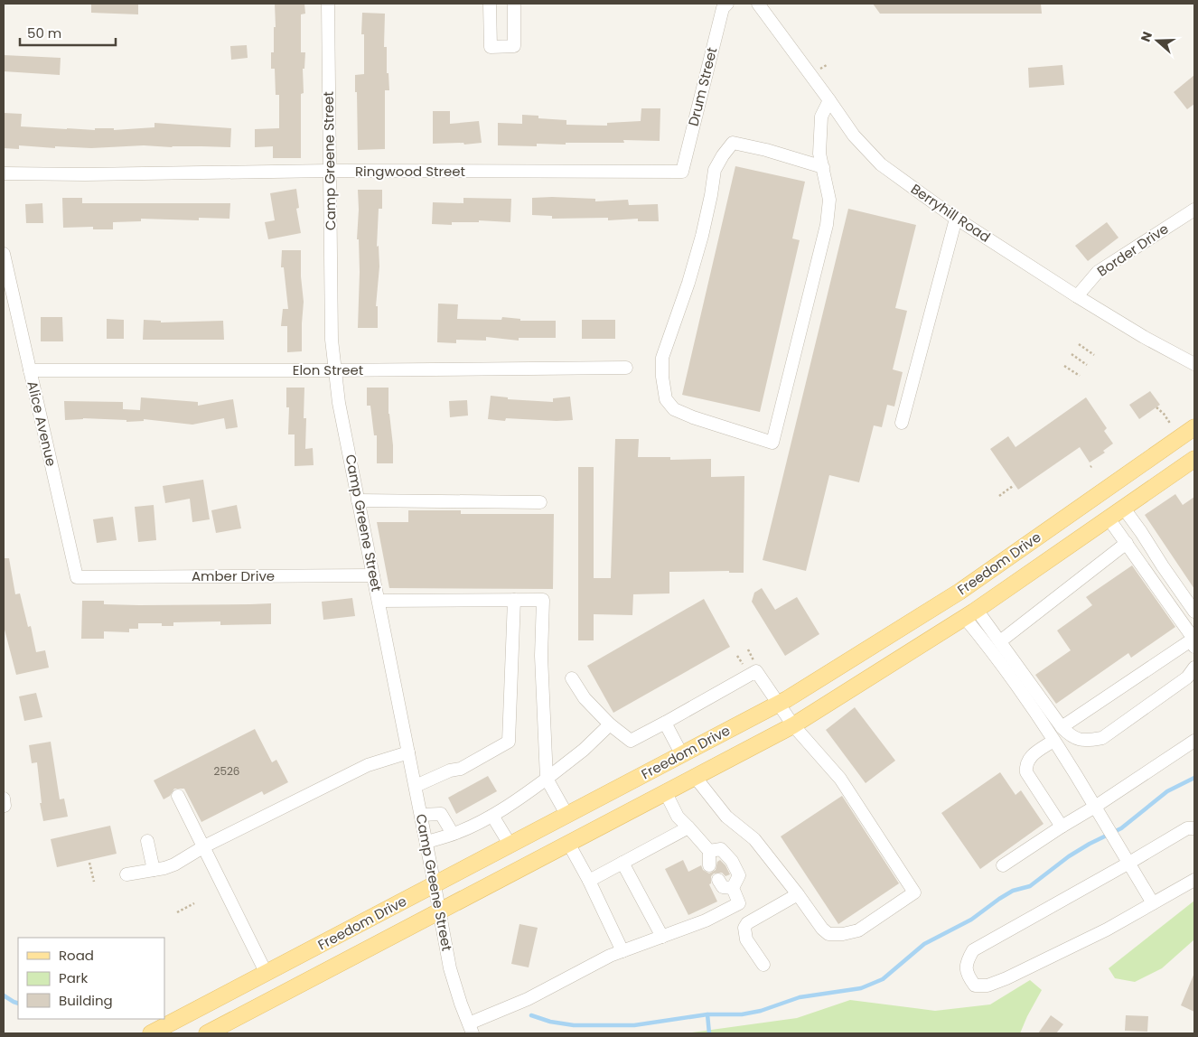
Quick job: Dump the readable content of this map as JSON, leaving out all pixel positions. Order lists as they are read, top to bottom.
{
  "streets": {
    "main road": ["Freedom Drive"],
    "street": [
      "Drum Street",
      "Camp Greene Street",
      "Ringwood Street",
      "Berryhill Road",
      "Border Drive",
      "Elon Street",
      "Alice Avenue",
      "Amber Drive"
    ]
  },
  "crossings": [
    ["Drum Street", "Ringwood Street"],
    ["Camp Greene Street", "Ringwood Street"],
    ["Camp Greene Street", "Elon Street"],
    ["Camp Greene Street", "Freedom Drive"],
    ["Camp Greene Street", "Amber Drive"],
    ["Berryhill Road", "Border Drive"],
    ["Elon Street", "Alice Avenue"],
    ["Alice Avenue", "Amber Drive"]
  ],
  "house_numbers": ["2526"],
  "legend": ["Road", "Park", "Building"],
  "scale_bar": "50 m",
  "north": "left"
}
